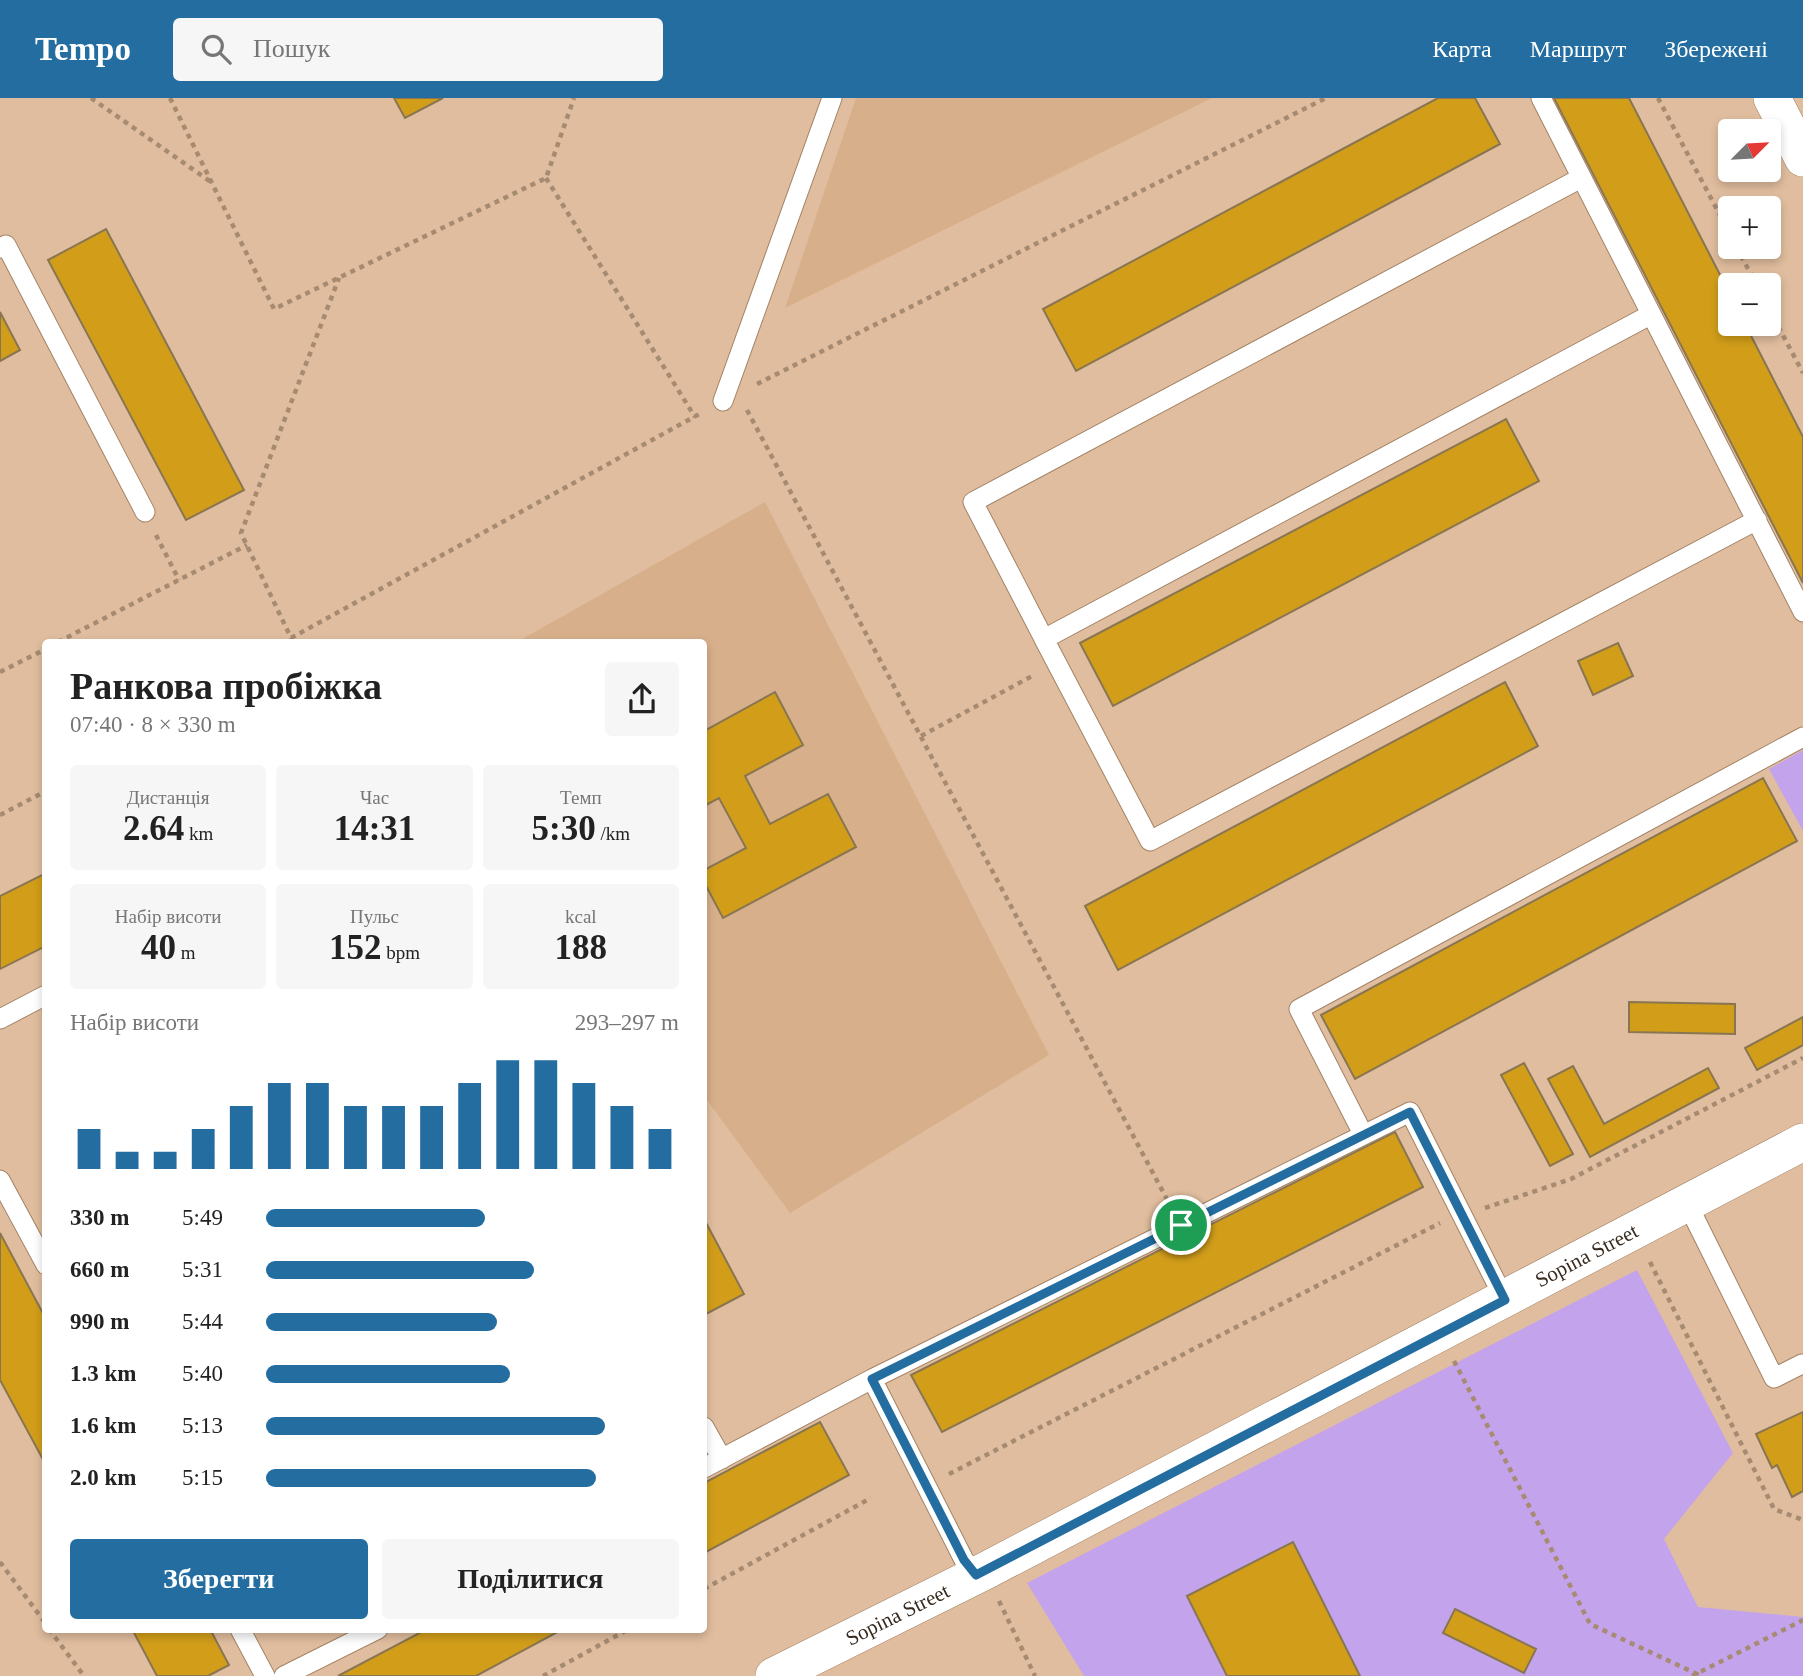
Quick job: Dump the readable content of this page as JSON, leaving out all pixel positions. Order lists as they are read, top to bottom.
{
  "streets": {
    "street": ["Sopina Street"]
  },
  "north": "top right",
  "page": {
    "header": "Tempo",
    "search": "Пошук",
    "nav": ["Карта", "Маршрут", "Збережені"],
    "map_buttons": ["+", "−"],
    "heading": ["Ранкова пробіжка", "07:40 · 8 × 330 m"],
    "stats": [
      ["Дистанція", "2.64 km"],
      ["Час", "14:31"],
      ["Темп", "5:30 /km"],
      ["Набір висоти", "40 m"],
      ["Пульс", "152 bpm"],
      ["kcal", "188"]
    ],
    "chart": ["Набір висоти", "293–297 m"],
    "list": [
      {
        "name": "330 m",
        "note": "5:49"
      },
      {
        "name": "660 m",
        "note": "5:31"
      },
      {
        "name": "990 m",
        "note": "5:44"
      },
      {
        "name": "1.3 km",
        "note": "5:40"
      },
      {
        "name": "1.6 km",
        "note": "5:13"
      },
      {
        "name": "2.0 km",
        "note": "5:15"
      }
    ],
    "buttons": ["Зберегти", "Поділитися"]
  }
}
